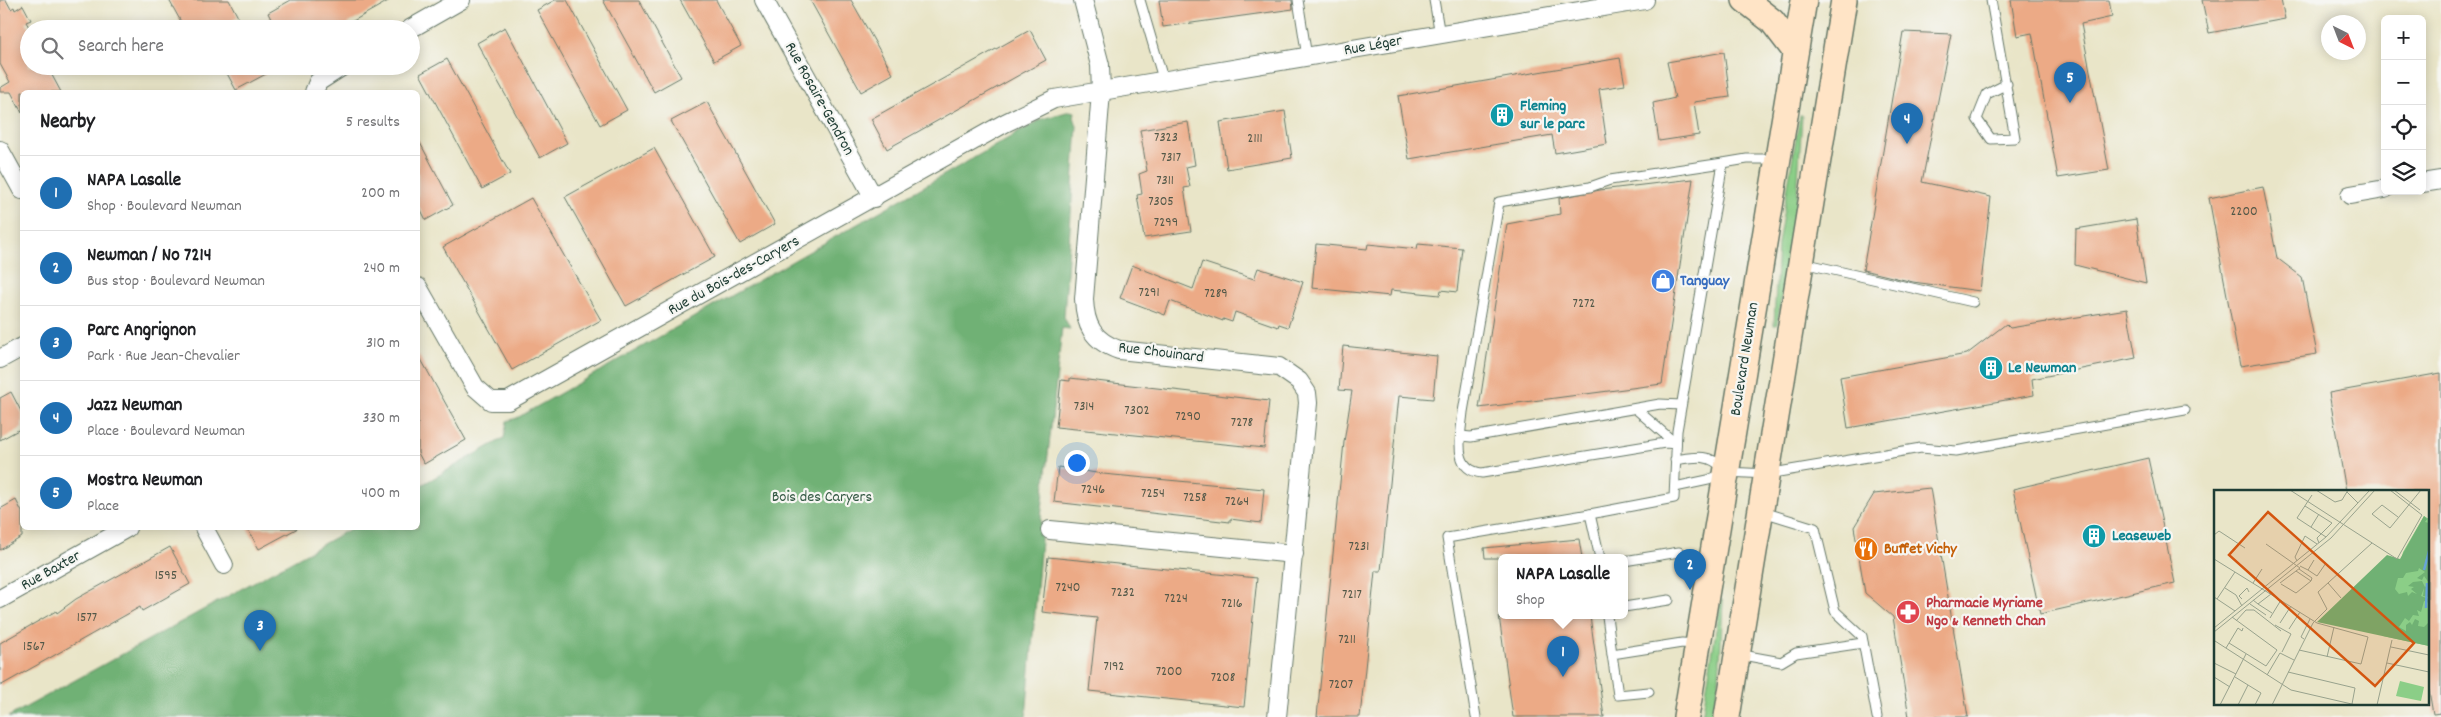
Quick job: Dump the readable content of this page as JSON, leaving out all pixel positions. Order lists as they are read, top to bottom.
{
  "streets": {
    "main road": ["Boulevard Newman"],
    "street": [
      "Rue Léger",
      "Rue Rosaire-Gendron",
      "Rue du Bois-des-Caryers",
      "Rue Chouinard",
      "Rue Baxter"
    ]
  },
  "crossings": [
    ["Rue Léger", "Rue du Bois-des-Caryers"],
    ["Rue Léger", "Rue Chouinard"],
    ["Rue Rosaire-Gendron", "Rue du Bois-des-Caryers"],
    ["Rue du Bois-des-Caryers", "Rue Chouinard"]
  ],
  "parks": ["Bois des Caryers"],
  "places": {
    "building": ["Fleming sur le parc", "Le Newman", "Leaseweb"],
    "shop": ["Tanguay"],
    "restaurant": ["Buffet Vichy"],
    "pharmacy": ["Pharmacie Myriame Ngo & Kenneth Chan"]
  },
  "house_numbers": [
    "7323",
    "2111",
    "7317",
    "7311",
    "7305",
    "2200",
    "7299",
    "7291",
    "7289",
    "7272",
    "7314",
    "7302",
    "7290",
    "7278",
    "7246",
    "7254",
    "7258",
    "7264",
    "7231",
    "1595",
    "7240",
    "7232",
    "7217",
    "7224",
    "7216",
    "1577",
    "7211",
    "1567",
    "7192",
    "7200",
    "7208",
    "7207"
  ],
  "north": "bottom right",
  "page": {
    "map_buttons": ["+", "−"],
    "search": "Search here",
    "pins": [
      "5",
      "4",
      "2",
      "3",
      "1"
    ],
    "heading": ["Nearby", "5 results"],
    "list": [
      {
        "mark": "1",
        "name": "NAPA Lasalle",
        "note": "Shop · Boulevard Newman",
        "value": "200 m"
      },
      {
        "mark": "2",
        "name": "Newman / No 7214",
        "note": "Bus stop · Boulevard Newman",
        "value": "240 m"
      },
      {
        "mark": "3",
        "name": "Parc Angrignon",
        "note": "Park · Rue Jean-Chevalier",
        "value": "310 m"
      },
      {
        "mark": "4",
        "name": "Jazz Newman",
        "note": "Place · Boulevard Newman",
        "value": "330 m"
      },
      {
        "mark": "5",
        "name": "Mostra Newman",
        "note": "Place",
        "value": "400 m"
      }
    ],
    "popup": ["NAPA Lasalle", "Shop"]
  }
}
